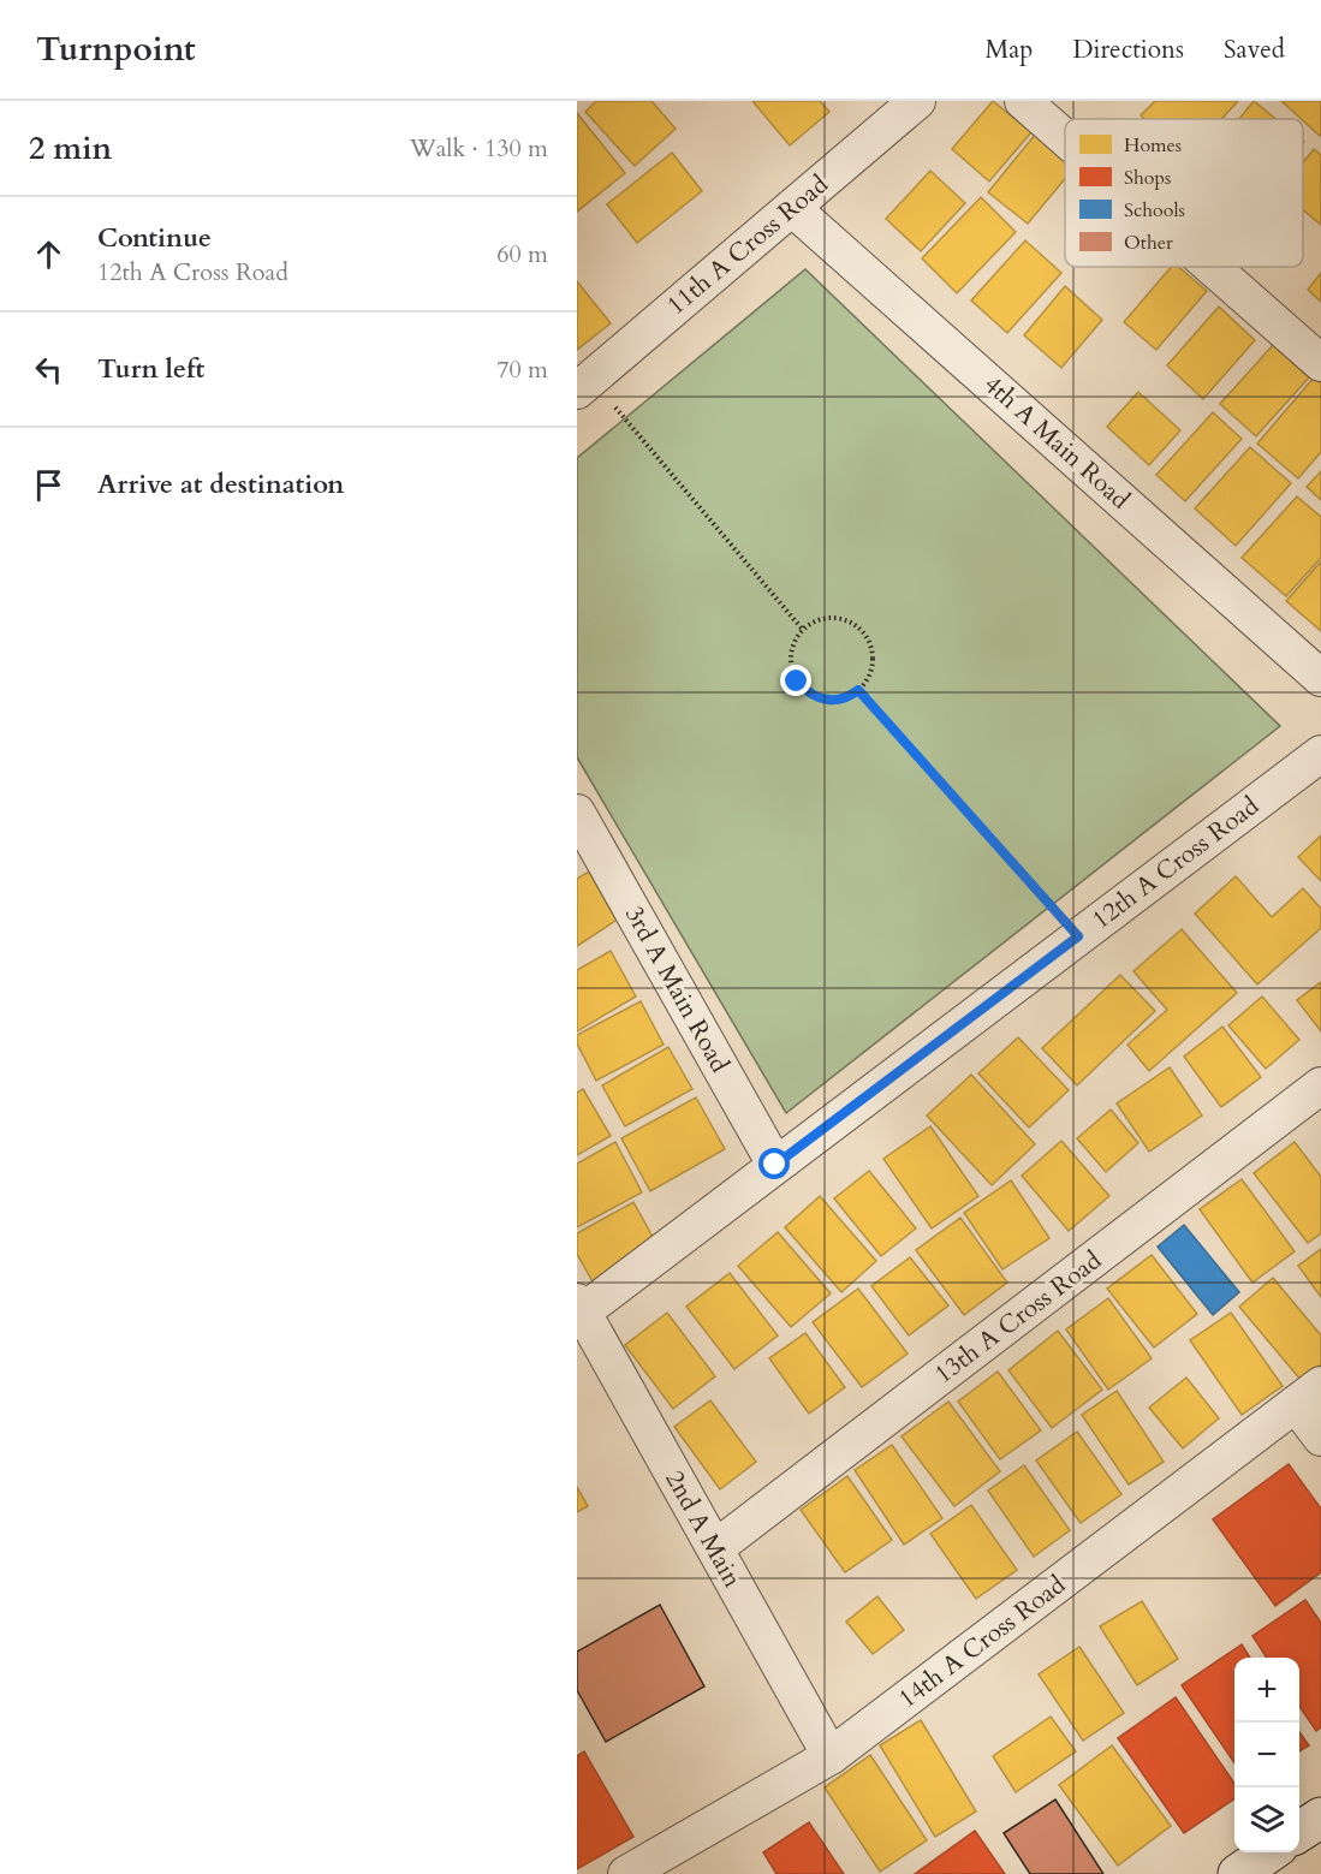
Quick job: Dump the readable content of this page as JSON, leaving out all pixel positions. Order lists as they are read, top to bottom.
{
  "streets": {
    "street": [
      "11th A Cross Road",
      "4th A Main Road",
      "12th A Cross Road",
      "3rd A Main Road",
      "13th A Cross Road",
      "2nd A Main",
      "14th A Cross Road"
    ]
  },
  "crossings": [
    ["11th A Cross Road", "4th A Main Road"],
    ["12th A Cross Road", "3rd A Main Road"],
    ["12th A Cross Road", "2nd A Main"],
    ["13th A Cross Road", "2nd A Main"],
    ["2nd A Main", "14th A Cross Road"]
  ],
  "legend": [
    "Homes",
    "Shops",
    "Schools",
    "Other"
  ],
  "page": {
    "header": "Turnpoint",
    "nav": ["Map", "Directions", "Saved"],
    "heading": ["2 min", "Walk · 130 m"],
    "list": [
      ["Continue", "12th A Cross Road", "60 m"],
      ["Turn left", "70 m"],
      "Arrive at destination"
    ],
    "map_buttons": ["+", "−"]
  }
}
